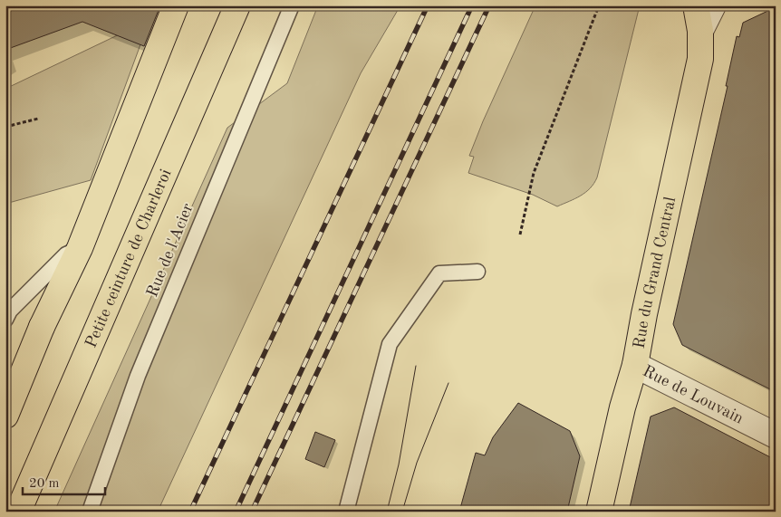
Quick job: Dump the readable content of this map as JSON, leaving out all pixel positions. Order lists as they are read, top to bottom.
{
  "streets": {
    "main road": ["Petite ceinture de Charleroi", "Rue du Grand Central"],
    "street": ["Rue de Louvain"],
    "lane": ["Rue de l'Acier"]
  },
  "crossings": [
    ["Rue du Grand Central", "Rue de Louvain"]
  ],
  "scale_bar": "20 m"
}
